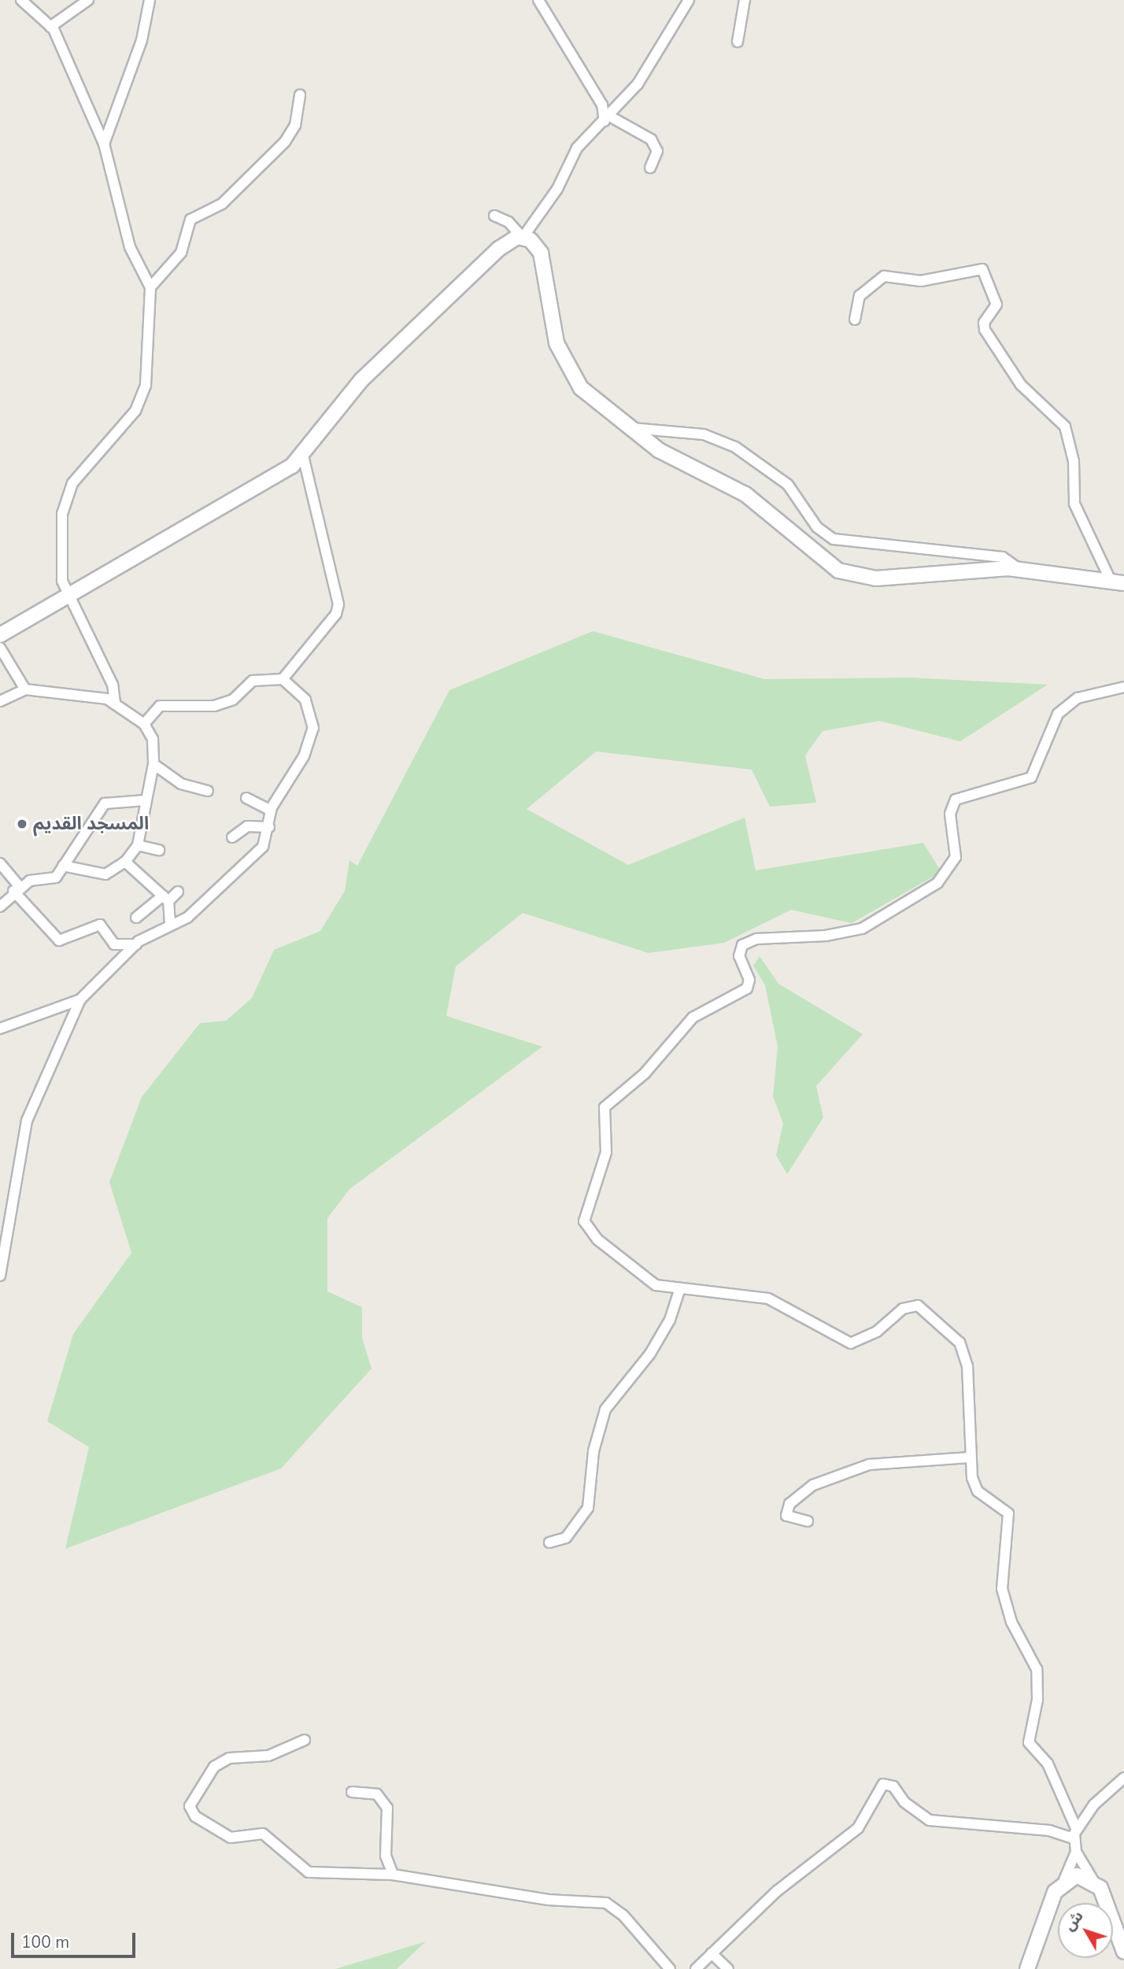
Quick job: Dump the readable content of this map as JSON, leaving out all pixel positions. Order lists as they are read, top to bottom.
{
  "places": ["المسجد القديم"],
  "scale_bar": "100 m",
  "north": "top left"
}
